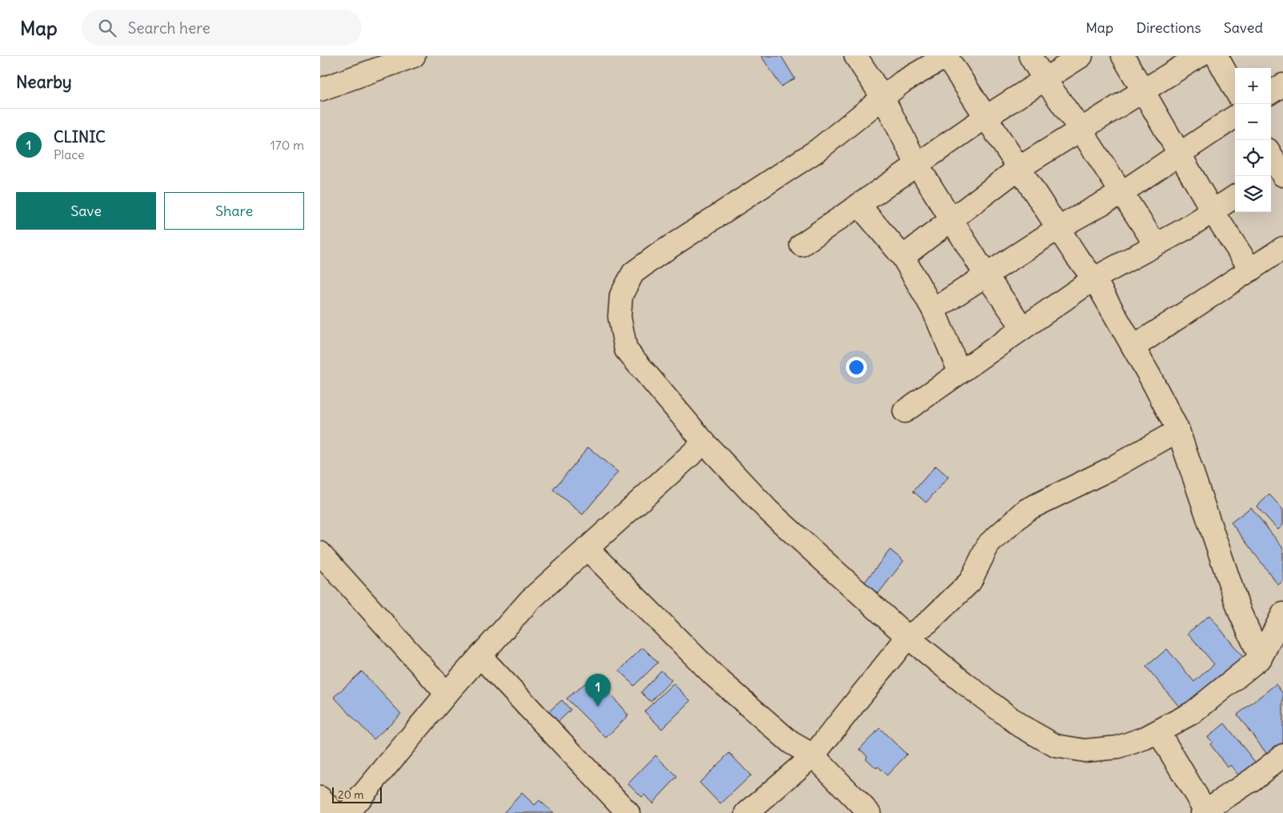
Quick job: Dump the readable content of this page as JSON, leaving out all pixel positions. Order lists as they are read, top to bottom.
{
  "scale_bar": "20 m",
  "page": {
    "header": "Map",
    "search": "Search here",
    "nav": ["Map", "Directions", "Saved"],
    "heading": "Nearby",
    "map_buttons": ["+", "−"],
    "list": [
      {
        "mark": "1",
        "name": "CLINIC",
        "note": "Place",
        "value": "170 m"
      }
    ],
    "buttons": ["Save", "Share"],
    "pins": "1",
    "scale": "20 m"
  }
}
